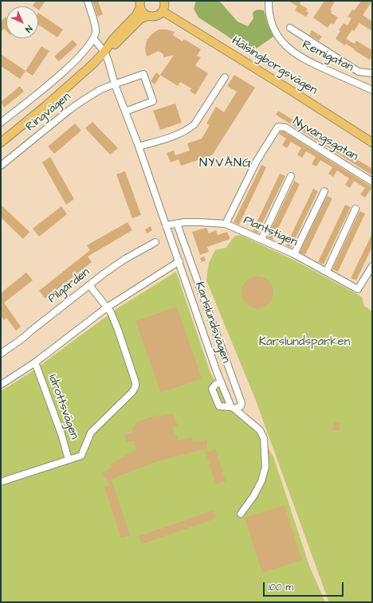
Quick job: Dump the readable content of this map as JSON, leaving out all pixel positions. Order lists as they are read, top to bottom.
{
  "streets": {
    "main road": ["Hälsingborgsvägen", "Ringvägen"],
    "street": [
      "Remigatan",
      "Nyvångsgatan",
      "Plantstigen",
      "Pilgården",
      "Karlslundsvägen",
      "Idrottsvägen"
    ]
  },
  "crossings": [
    ["Hälsingborgsvägen", "Ringvägen"],
    ["Ringvägen", "Karlslundsvägen"],
    ["Nyvångsgatan", "Plantstigen"],
    ["Plantstigen", "Karlslundsvägen"]
  ],
  "districts": ["NYVÅNG"],
  "parks": ["Karslundsparken"],
  "scale_bar": "100 m",
  "north": "bottom right"
}
